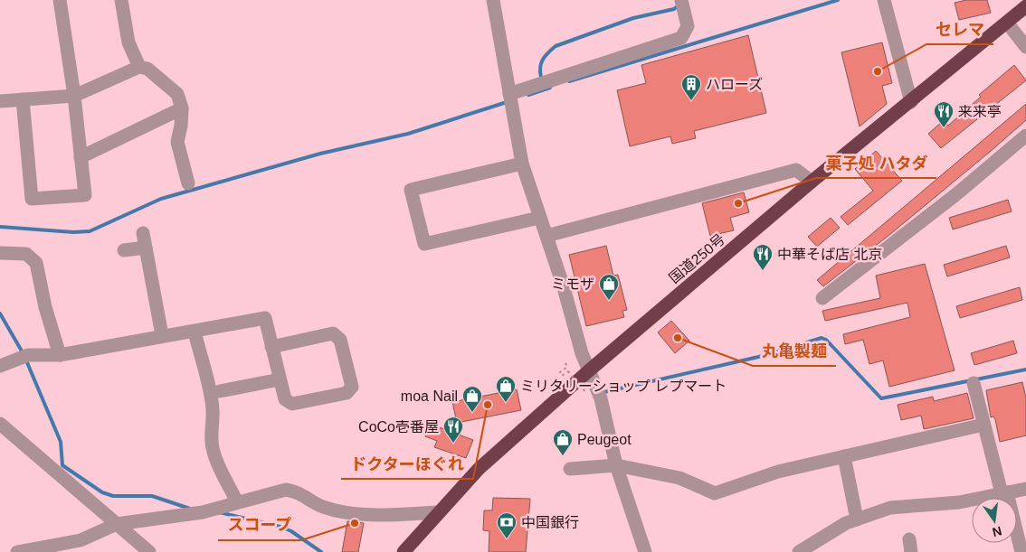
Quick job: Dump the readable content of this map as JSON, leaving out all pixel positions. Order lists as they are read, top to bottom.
{
  "streets": {
    "highway": ["国道250号"]
  },
  "places": {
    "other": [
      "セレマ",
      "菓子処 ハタダ",
      "丸亀製麺",
      "ドクターほぐれ",
      "スコープ"
    ],
    "building": ["ハローズ"],
    "restaurant": ["来来亭", "中華そば店 北京", "CoCo壱番屋"],
    "shop": [
      "ミモザ",
      "ミリタリーショップ レプマート",
      "moa Nail",
      "Peugeot"
    ],
    "bank": ["中国銀行"]
  },
  "north": "bottom"
}
